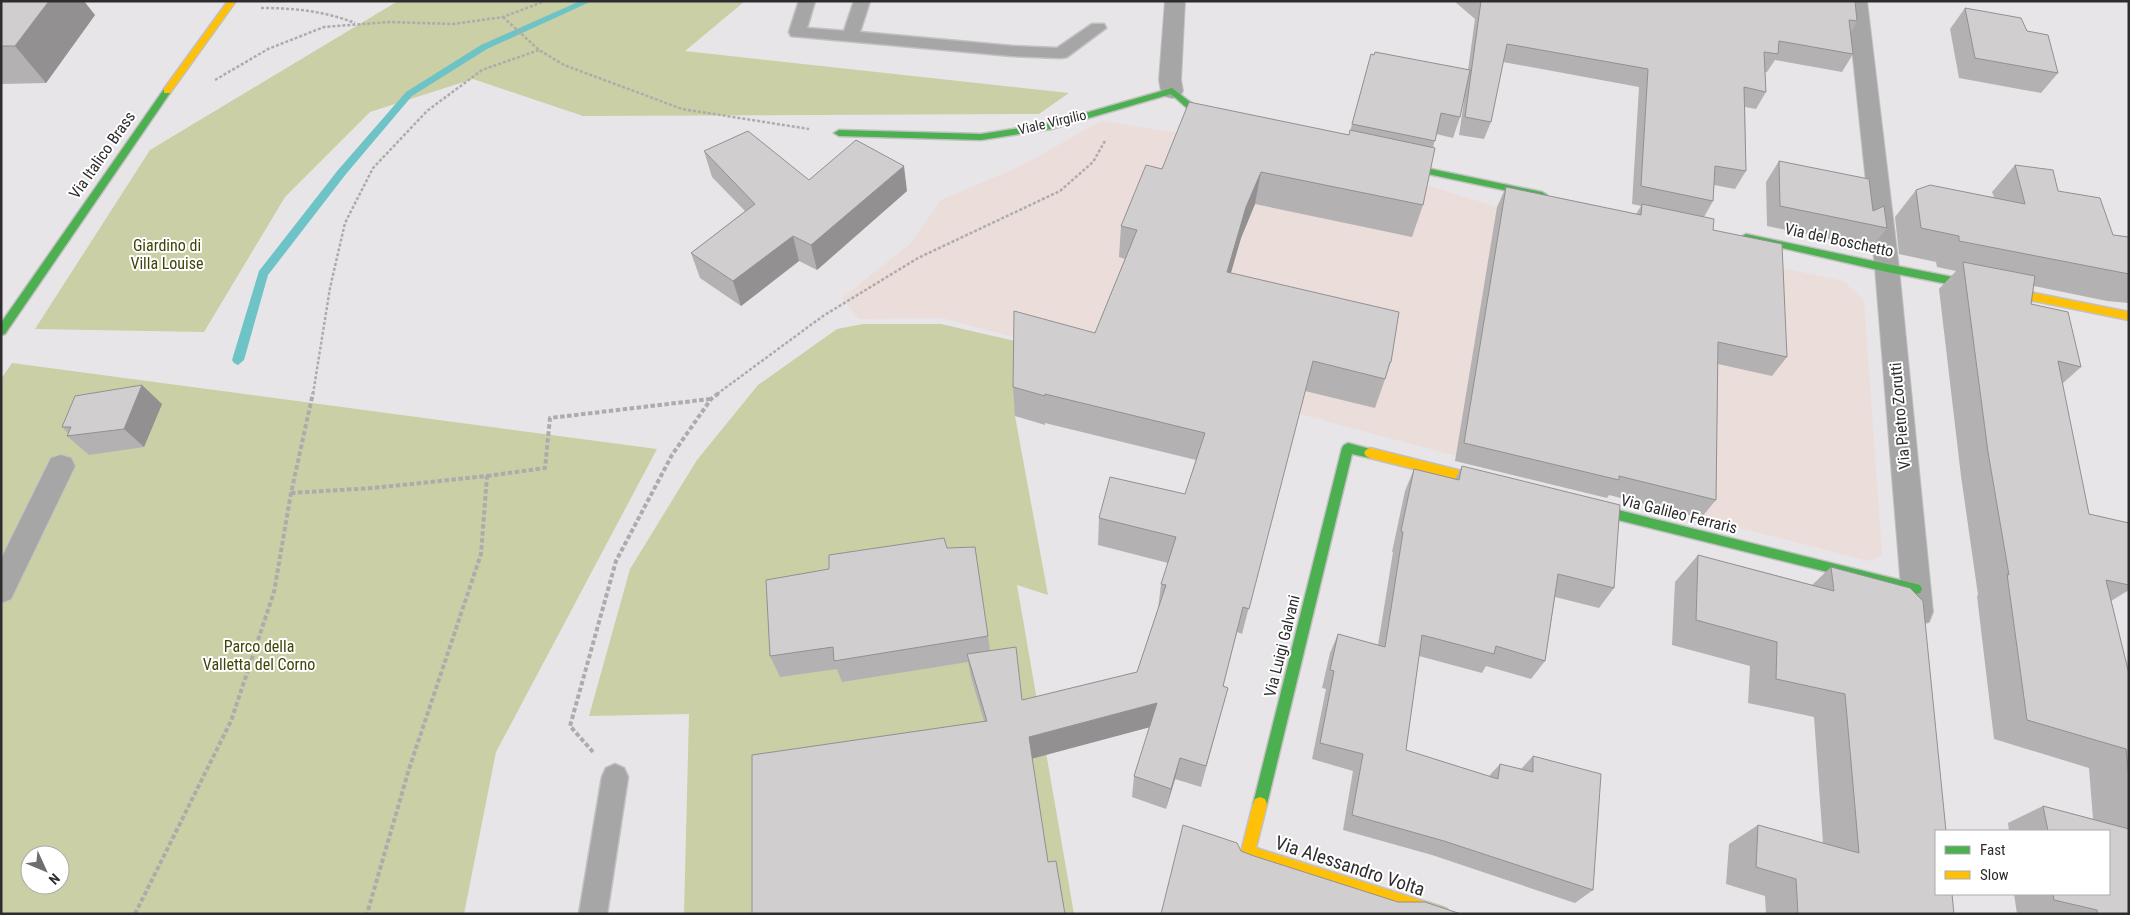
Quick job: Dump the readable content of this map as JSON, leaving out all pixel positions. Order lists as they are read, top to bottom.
{
  "streets": {
    "street": [
      "Viale Virgilio",
      "Via Italico Brass",
      "Via del Boschetto",
      "Via Pietro Zorutti",
      "Via Galileo Ferraris",
      "Via Luigi Galvani",
      "Via Alessandro Volta"
    ]
  },
  "crossings": [
    ["Via del Boschetto", "Via Pietro Zorutti"],
    ["Via Pietro Zorutti", "Via Galileo Ferraris"],
    ["Via Luigi Galvani", "Via Alessandro Volta"]
  ],
  "parks": ["Giardino di Villa Louise", "Parco della Valletta del Corno"],
  "legend": ["Fast", "Slow"],
  "north": "bottom right"
}
